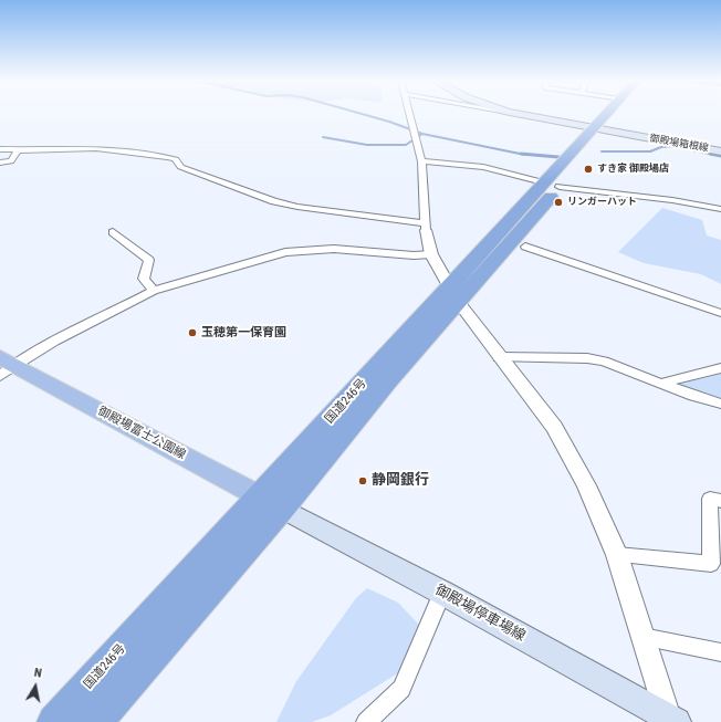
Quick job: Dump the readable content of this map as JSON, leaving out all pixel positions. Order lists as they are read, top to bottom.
{
  "streets": {
    "highway": ["国道246号"],
    "main road": ["御殿場箱根線", "御殿場富士公園線", "御殿場停車場線"]
  },
  "crossings": [
    ["御殿場箱根線", "国道246号"],
    ["国道246号", "御殿場富士公園線"],
    ["国道246号", "御殿場停車場線"],
    ["御殿場富士公園線", "御殿場停車場線"]
  ],
  "places": [
    "すき家 御殿場店",
    "リンガーハット",
    "玉穂第一保育園",
    "静岡銀行"
  ],
  "north": "top"
}
